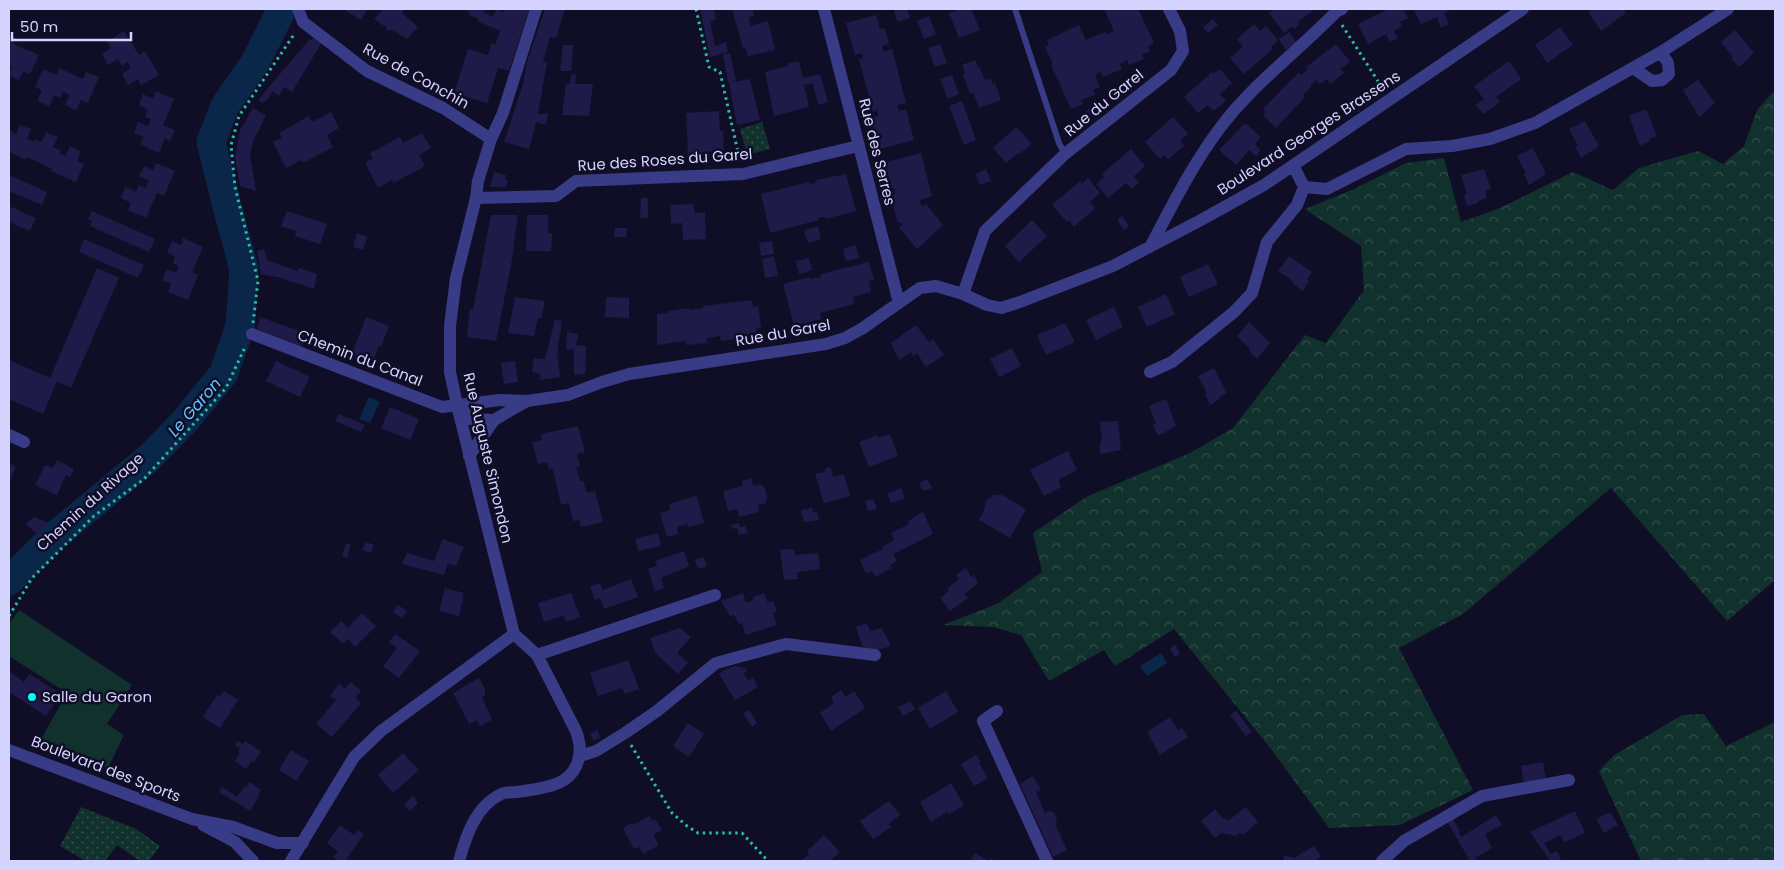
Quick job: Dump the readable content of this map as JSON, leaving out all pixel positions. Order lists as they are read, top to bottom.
{
  "streets": {
    "street": [
      "Rue de Conchin",
      "Rue du Garel",
      "Boulevard Georges Brassens",
      "Rue des Serres",
      "Rue des Roses du Garel",
      "Chemin du Canal",
      "Rue Auguste Simondon",
      "Boulevard des Sports"
    ],
    "path": ["Chemin du Rivage"]
  },
  "crossings": [
    ["Rue de Conchin", "Rue Auguste Simondon"],
    ["Rue de Conchin", "Chemin du Rivage"],
    ["Rue du Garel", "Boulevard Georges Brassens"],
    ["Rue du Garel", "Rue des Serres"],
    ["Rue du Garel", "Chemin du Canal"],
    ["Rue du Garel", "Rue Auguste Simondon"],
    ["Rue des Serres", "Rue des Roses du Garel"],
    ["Rue des Roses du Garel", "Rue Auguste Simondon"],
    ["Chemin du Canal", "Rue Auguste Simondon"],
    ["Chemin du Canal", "Chemin du Rivage"]
  ],
  "water": ["Le Garon"],
  "places": ["Salle du Garon"],
  "scale_bar": "50 m"
}
